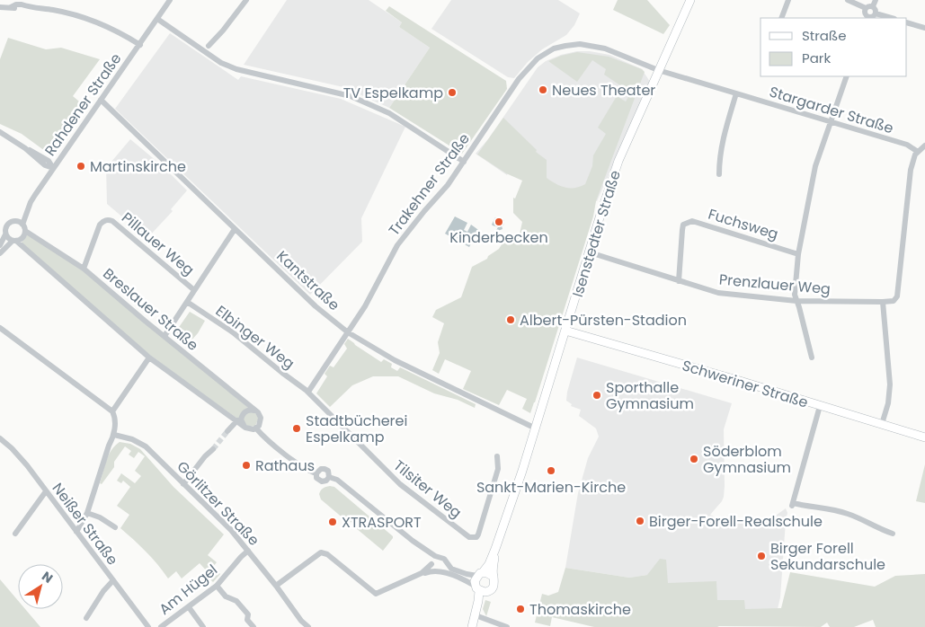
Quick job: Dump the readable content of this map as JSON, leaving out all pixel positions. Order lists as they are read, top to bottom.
{
  "streets": {
    "street": [
      "Rahdener Straße",
      "Stargarder Straße",
      "Trakehner Straße",
      "Fuchsweg",
      "Isenstedter Straße",
      "Pillauer Weg",
      "Kantstraße",
      "Prenzlauer Weg",
      "Breslauer Straße",
      "Elbinger Weg",
      "Schweriner Straße",
      "Tilsiter Weg",
      "Görlitzer Straße",
      "Neißer Straße",
      "Am Hügel"
    ]
  },
  "crossings": [
    ["Rahdener Straße", "Kantstraße"],
    ["Rahdener Straße", "Breslauer Straße"],
    ["Stargarder Straße", "Trakehner Straße"],
    ["Stargarder Straße", "Isenstedter Straße"],
    ["Trakehner Straße", "Isenstedter Straße"],
    ["Trakehner Straße", "Kantstraße"],
    ["Trakehner Straße", "Elbinger Weg"],
    ["Trakehner Straße", "Tilsiter Weg"],
    ["Fuchsweg", "Prenzlauer Weg"],
    ["Isenstedter Straße", "Kantstraße"],
    ["Isenstedter Straße", "Prenzlauer Weg"],
    ["Isenstedter Straße", "Schweriner Straße"],
    ["Pillauer Weg", "Breslauer Straße"],
    ["Elbinger Weg", "Tilsiter Weg"],
    ["Görlitzer Straße", "Am Hügel"]
  ],
  "places": [
    "Neues Theater",
    "TV Espelkamp",
    "Martinskirche",
    "Kinderbecken",
    "Albert-Pürsten-Stadion",
    "Sporthalle Gymnasium",
    "Stadtbücherei Espelkamp",
    "Söderblom Gymnasium",
    "Rathaus",
    "Sankt-Marien-Kirche",
    "Birger-Forell-Realschule",
    "XTRASPORT",
    "Birger Forell Sekundarschule",
    "Thomaskirche"
  ],
  "legend": ["Straße", "Park"],
  "north": "top right"
}
